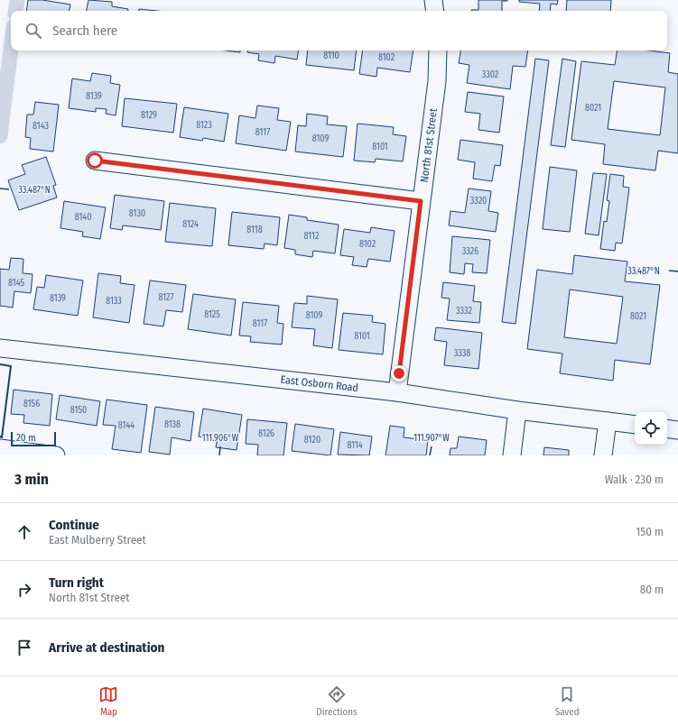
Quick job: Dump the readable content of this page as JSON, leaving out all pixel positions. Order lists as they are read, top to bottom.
{
  "streets": {
    "street": ["North 81st Street", "East Osborn Road"]
  },
  "crossings": [
    ["North 81st Street", "East Osborn Road"]
  ],
  "house_numbers": [
    "8110",
    "8102",
    "3302",
    "8139",
    "8021",
    "8129",
    "8123",
    "8143",
    "8117",
    "8109",
    "8101",
    "3320",
    "8130",
    "8140",
    "8124",
    "8118",
    "8112",
    "8102",
    "3326",
    "8145",
    "8127",
    "8139",
    "8133",
    "3332",
    "8125",
    "8109",
    "8021",
    "8117",
    "8101",
    "3338",
    "8156",
    "8150",
    "8138",
    "8144",
    "8126",
    "8120",
    "8114"
  ],
  "scale_bar": "20 m",
  "page": {
    "search": "Search here",
    "scale": "20 m",
    "heading": ["3 min", "Walk · 230 m"],
    "list": [
      ["Continue", "East Mulberry Street", "150 m"],
      ["Turn right", "North 81st Street", "80 m"],
      "Arrive at destination"
    ],
    "nav": ["Map", "Directions", "Saved"]
  },
  "coordinates": ["33.487°N", "111.906°W", "111.907°W"]
}
